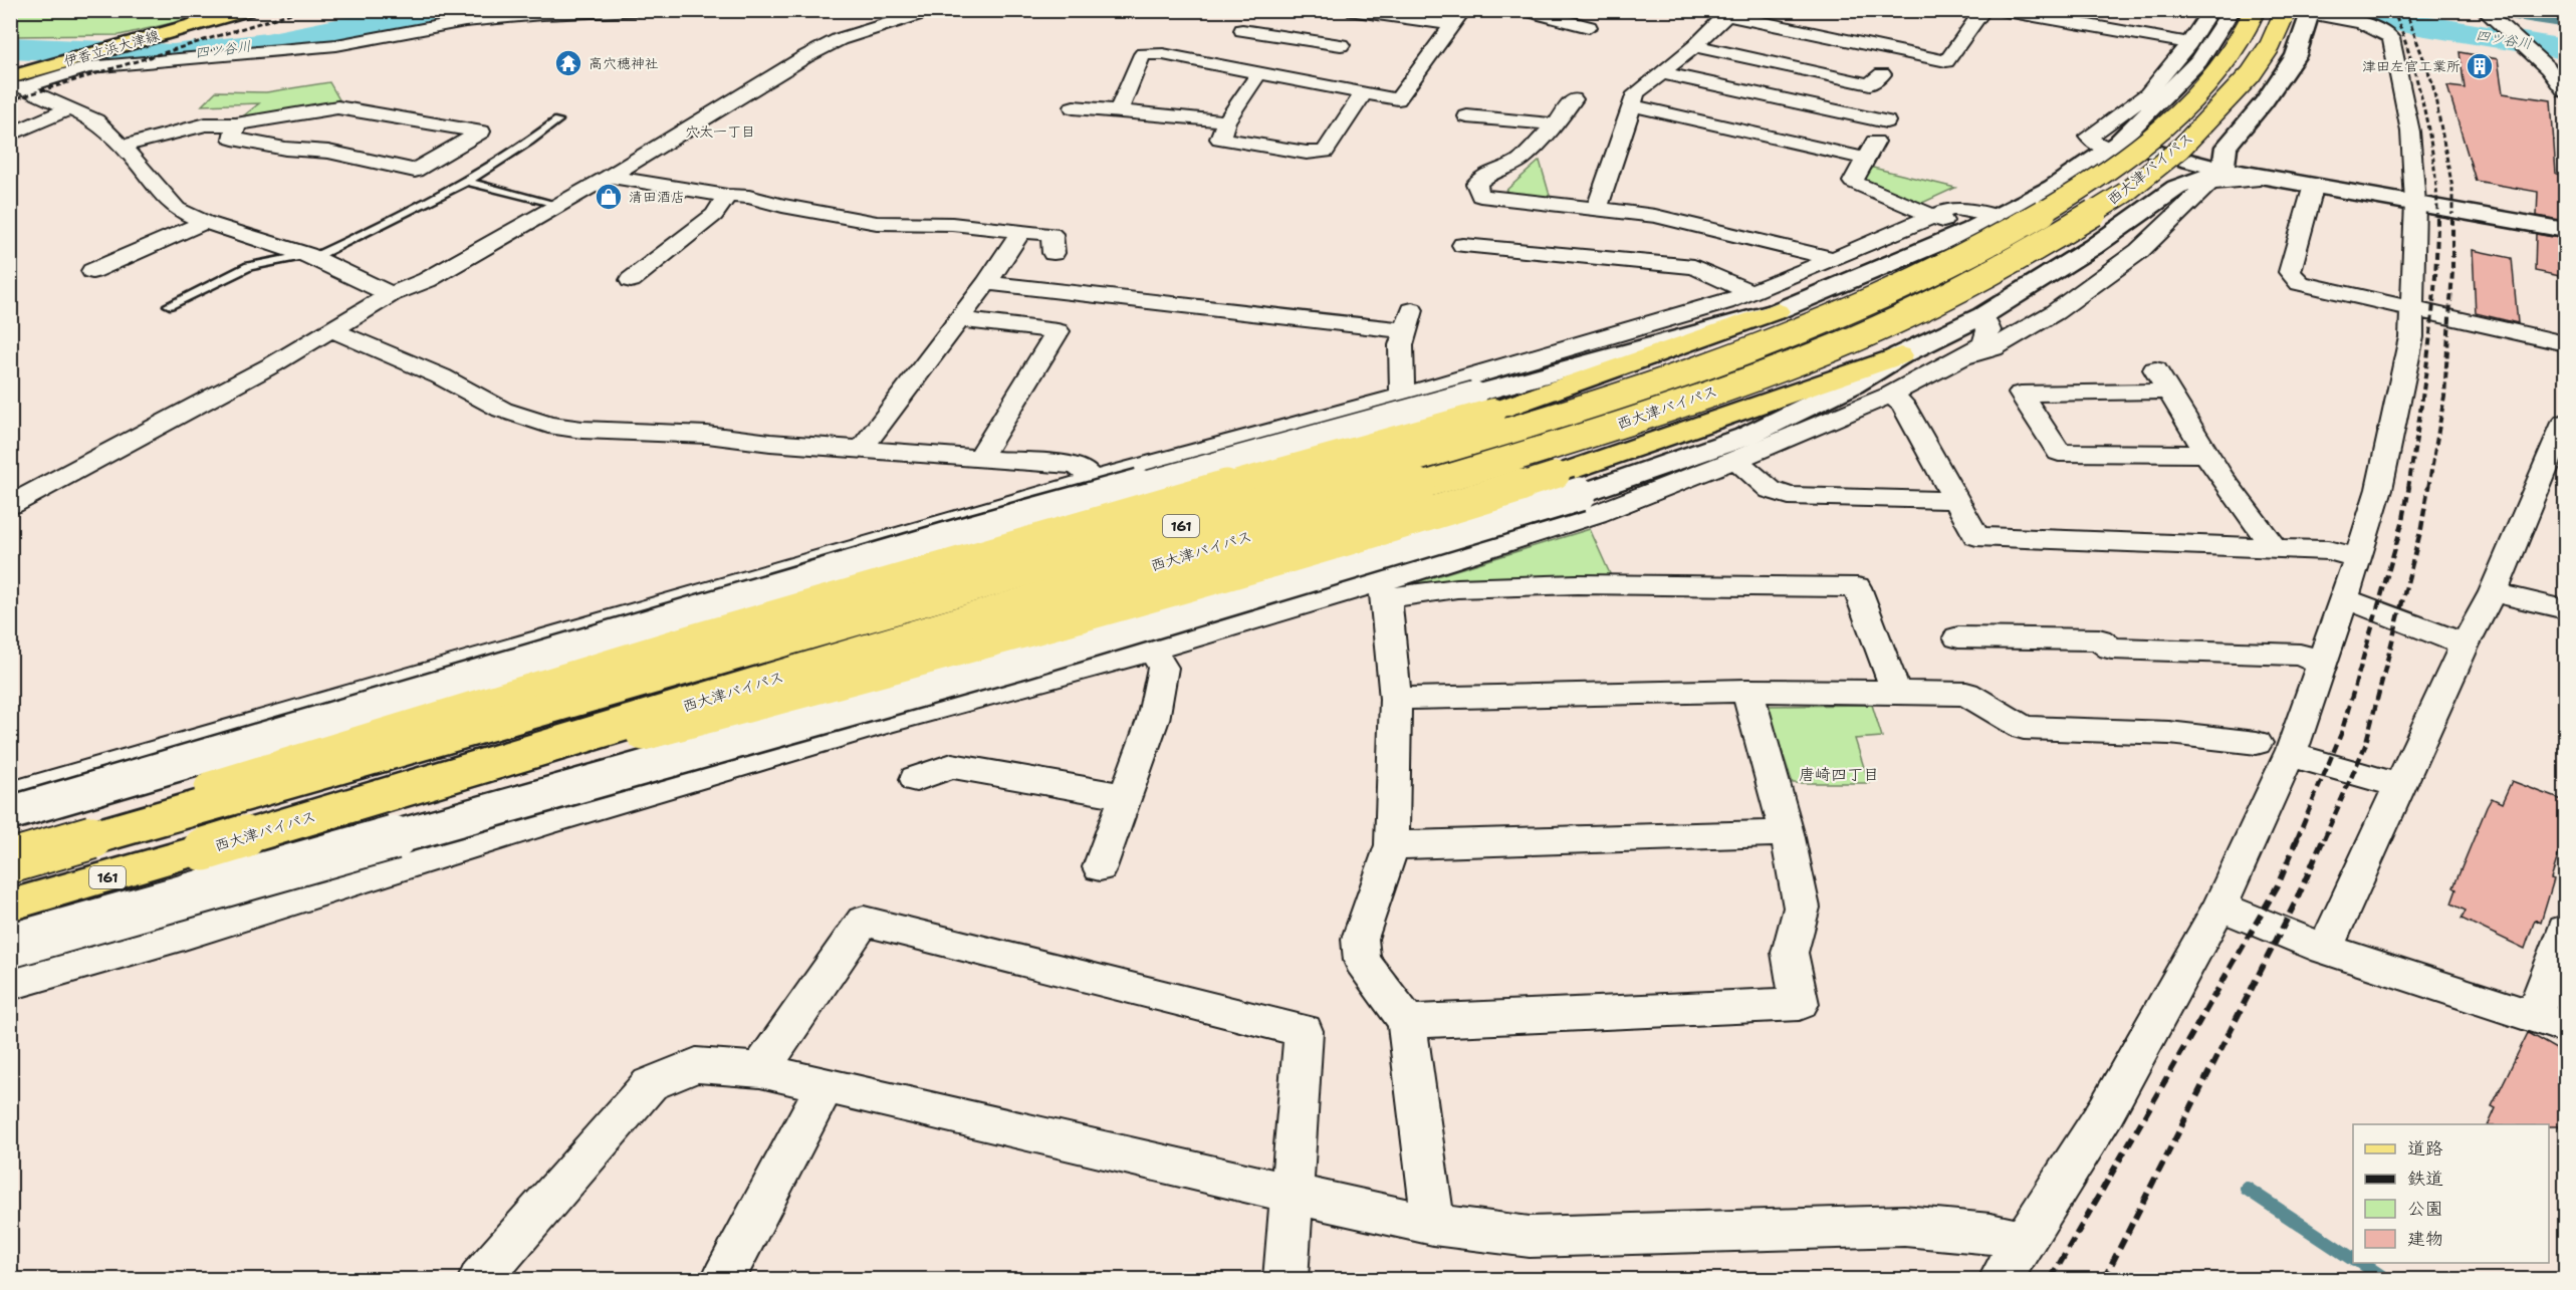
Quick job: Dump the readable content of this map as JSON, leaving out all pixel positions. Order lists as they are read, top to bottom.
{
  "streets": {
    "main road": ["伊香立浜大津線", "西大津バイパス", "161"]
  },
  "districts": ["穴太一丁目", "唐崎四丁目"],
  "water": ["四ツ谷川"],
  "places": {
    "temple": ["高穴穂神社"],
    "building": ["津田左官工業所"],
    "shop": ["清田酒店"]
  },
  "legend": [
    "道路",
    "鉄道",
    "公園",
    "建物"
  ]
}
